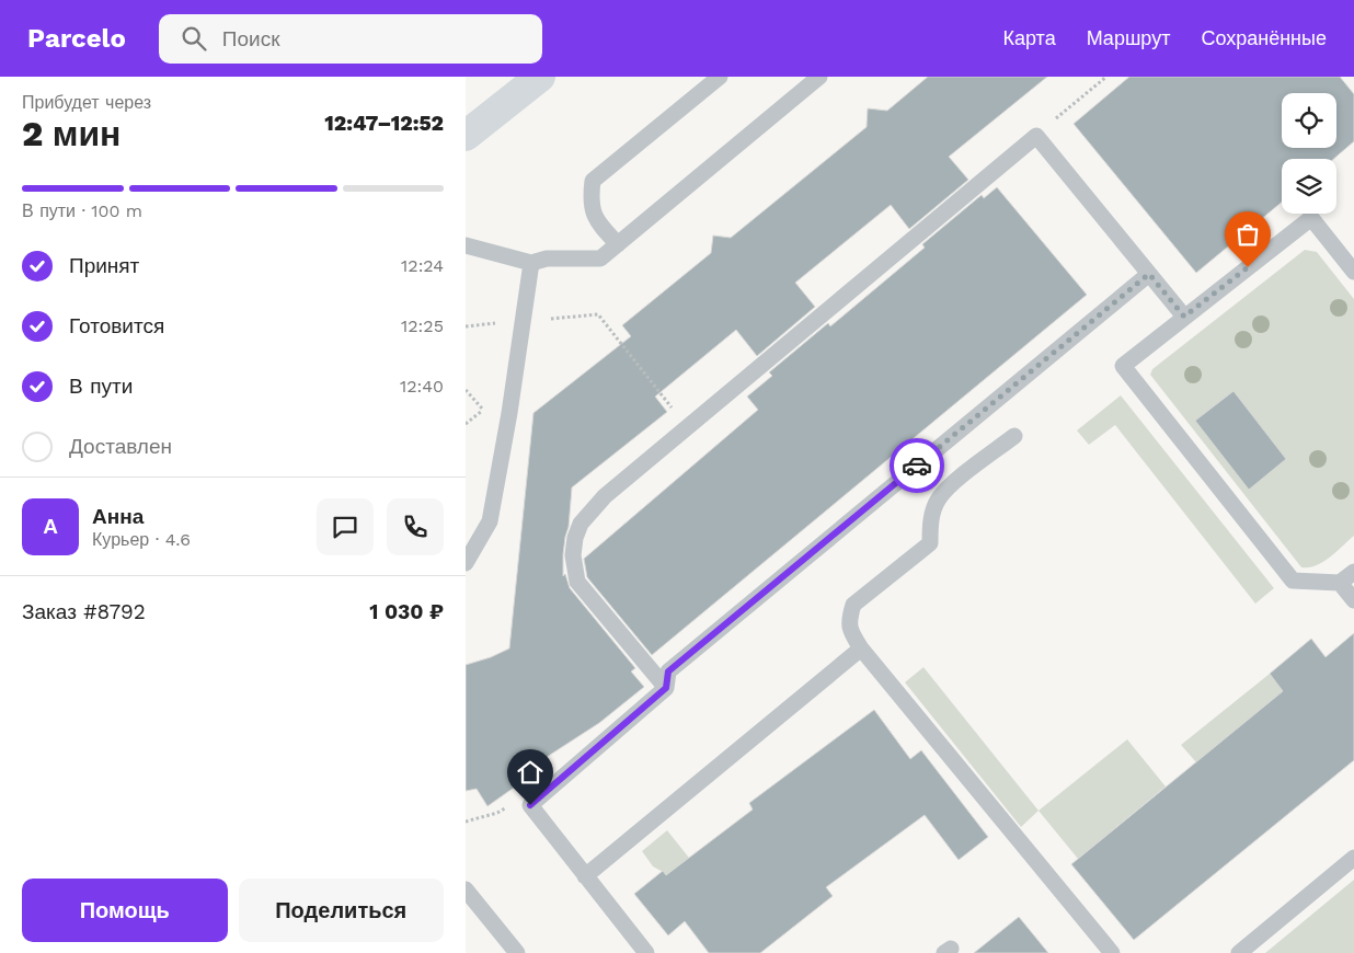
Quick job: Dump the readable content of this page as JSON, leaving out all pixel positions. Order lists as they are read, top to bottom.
{
  "page": {
    "header": "Parcelo",
    "search": "Поиск",
    "nav": ["Карта", "Маршрут", "Сохранённые"],
    "heading": ["2 мин", "Прибудет через", "12:47–12:52"],
    "panel": [
      "Анна",
      "Курьер · 4.6",
      "Заказ #8792",
      "1 030 ₽"
    ],
    "bar": "В пути · 100 m",
    "list": [
      ["Принят", "12:24"],
      ["Готовится", "12:25"],
      ["В пути", "12:40"],
      "Доставлен"
    ],
    "round": "А",
    "buttons": ["Помощь", "Поделиться"]
  }
}
